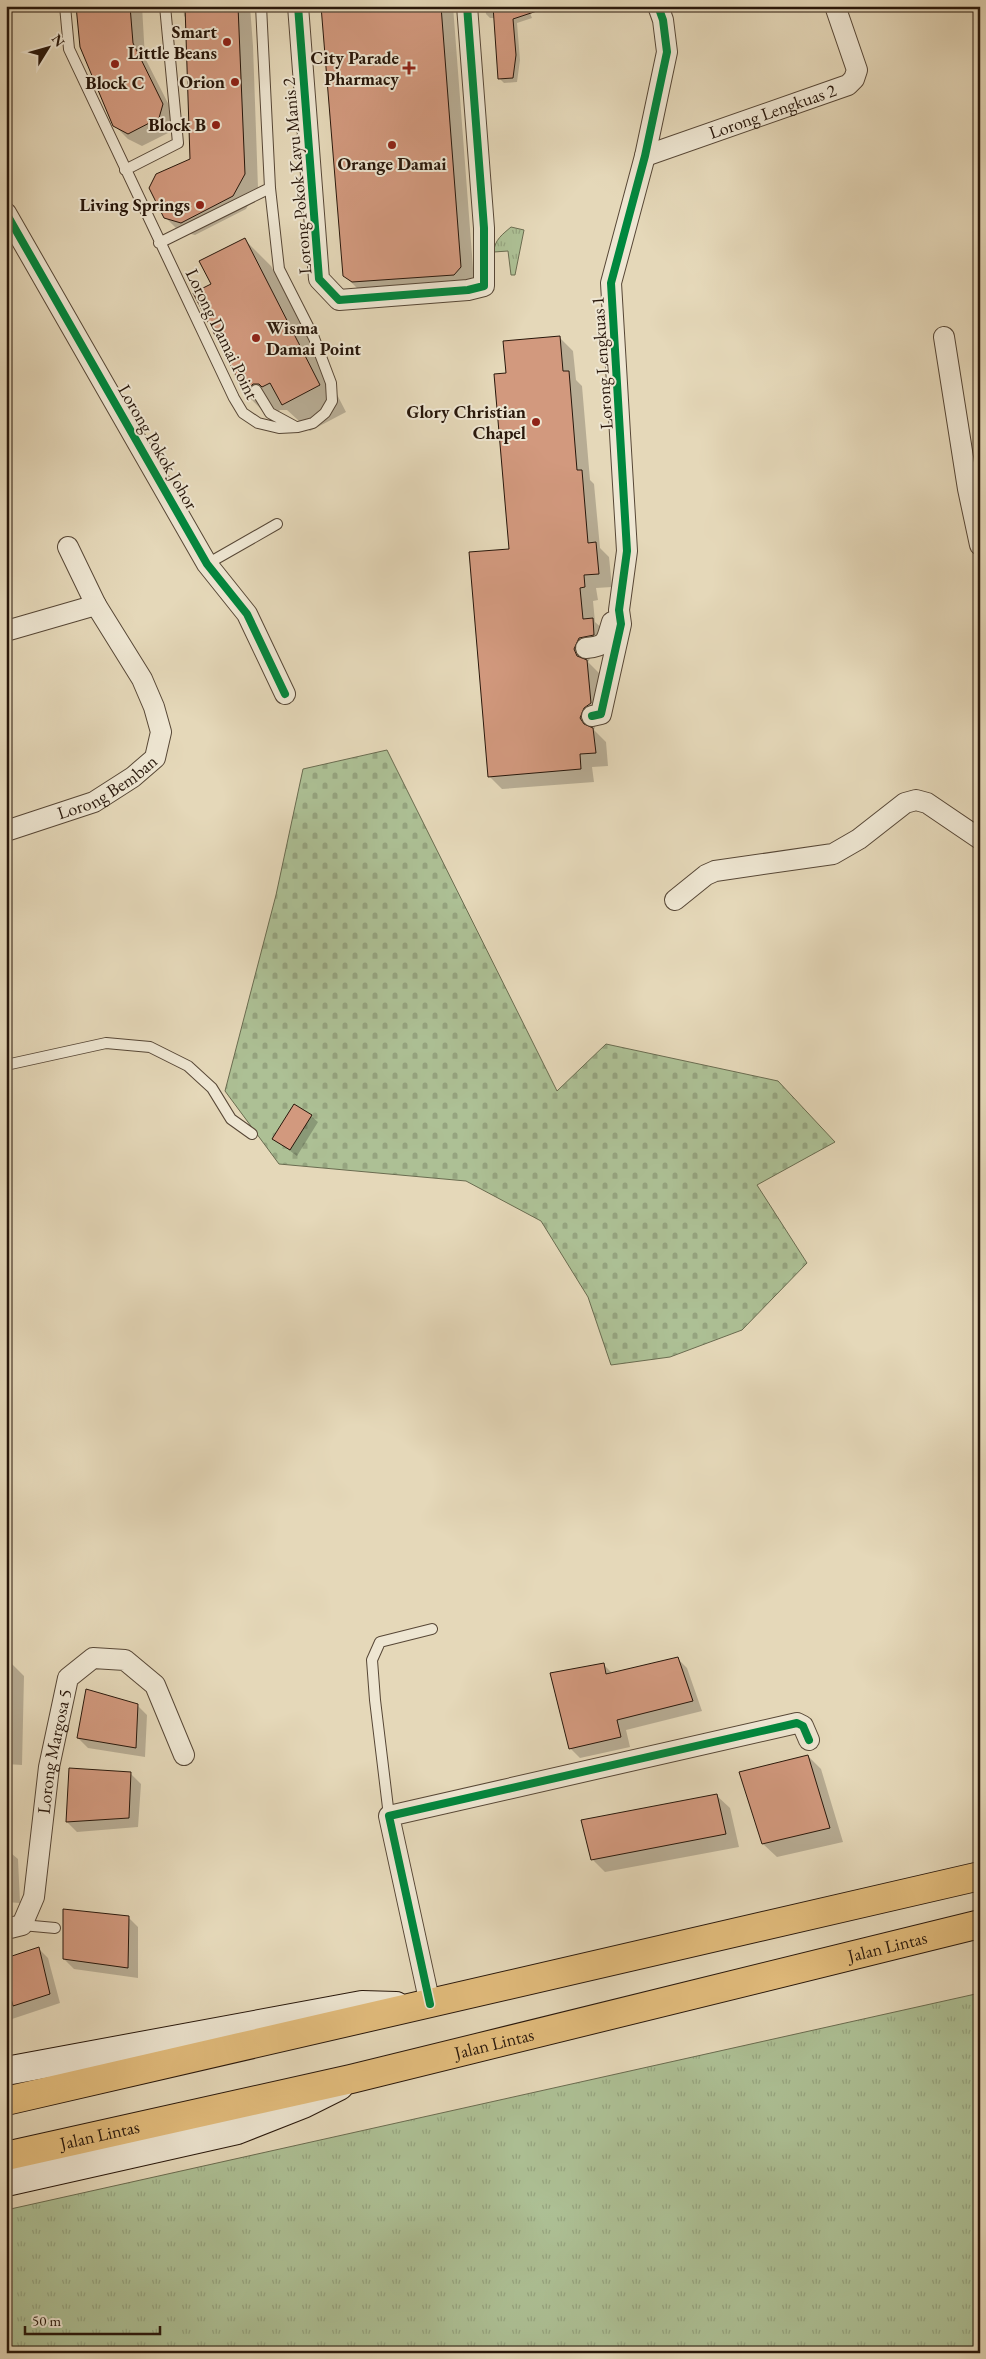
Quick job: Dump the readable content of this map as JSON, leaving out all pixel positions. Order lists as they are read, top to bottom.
{
  "streets": {
    "highway": ["Jalan Lintas"],
    "street": [
      "Lorong Lengkuas 2",
      "Lorong Pokok Kayu Manis 2",
      "Lorong Lengkuas 1",
      "Lorong Pokok Johor",
      "Lorong Bemban",
      "Lorong Margosa 5"
    ],
    "lane": ["Lorong Damai Point"]
  },
  "crossings": [
    ["Lorong Lengkuas 2", "Lorong Lengkuas 1"]
  ],
  "places": {
    "other": [
      "Smart Little Beans",
      "Block C",
      "Orion",
      "Block B",
      "Orange Damai",
      "Living Springs",
      "Wisma Damai Point",
      "Glory Christian Chapel"
    ],
    "health": ["City Parade Pharmacy"]
  },
  "scale_bar": "50 m",
  "north": "top right"
}
